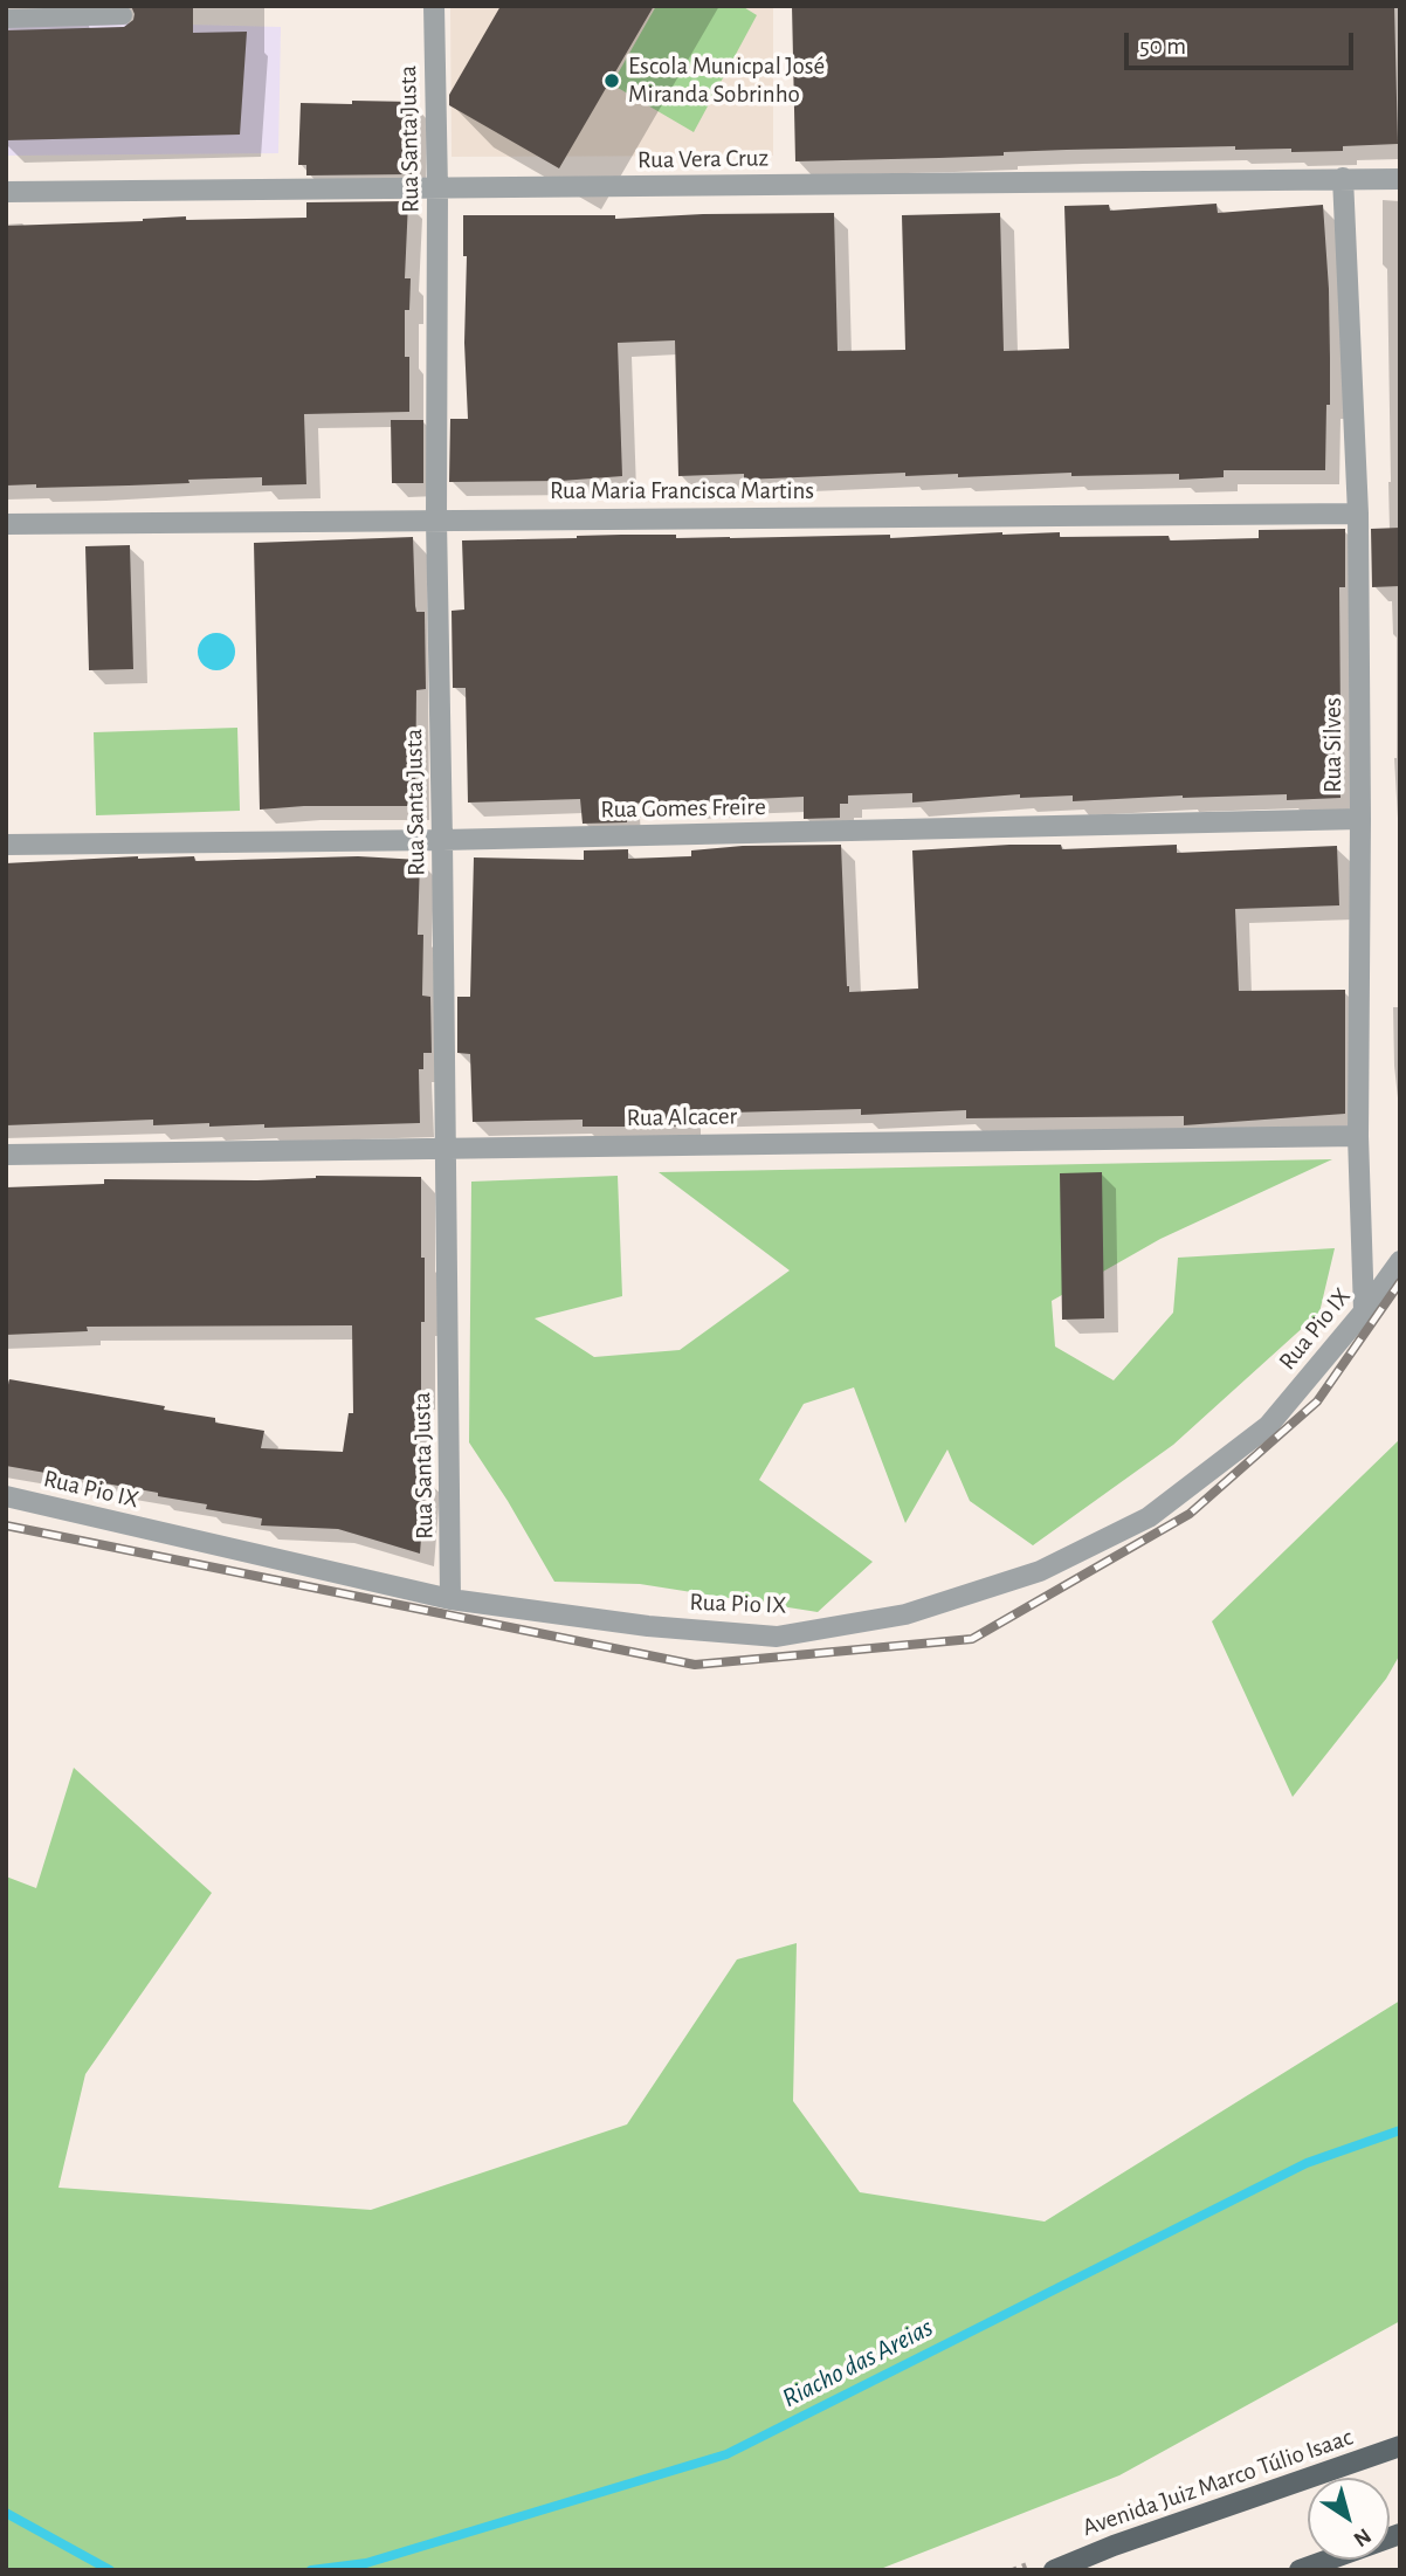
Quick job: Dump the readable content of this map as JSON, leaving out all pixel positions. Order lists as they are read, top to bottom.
{
  "streets": {
    "main road": ["Avenida Juiz Marco Túlio Isaac"],
    "street": [
      "Rua Santa Justa",
      "Rua Vera Cruz",
      "Rua Maria Francisca Martins",
      "Rua Silves",
      "Rua Gomes Freire",
      "Rua Alcacer",
      "Rua Pio IX"
    ]
  },
  "crossings": [
    ["Rua Santa Justa", "Rua Vera Cruz"],
    ["Rua Santa Justa", "Rua Maria Francisca Martins"],
    ["Rua Santa Justa", "Rua Gomes Freire"],
    ["Rua Santa Justa", "Rua Alcacer"],
    ["Rua Santa Justa", "Rua Pio IX"],
    ["Rua Vera Cruz", "Rua Silves"],
    ["Rua Maria Francisca Martins", "Rua Silves"],
    ["Rua Silves", "Rua Gomes Freire"],
    ["Rua Silves", "Rua Alcacer"],
    ["Rua Silves", "Rua Pio IX"]
  ],
  "water": ["Riacho das Areias"],
  "places": ["Escola Municpal José Miranda Sobrinho"],
  "scale_bar": "50 m",
  "north": "bottom right"
}
